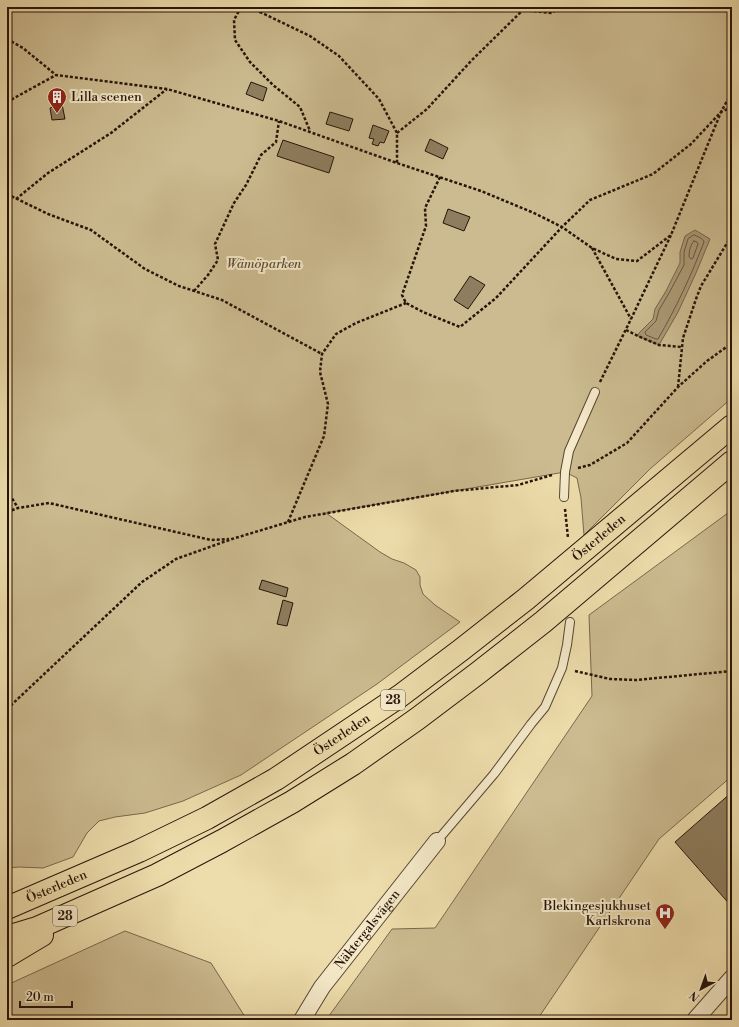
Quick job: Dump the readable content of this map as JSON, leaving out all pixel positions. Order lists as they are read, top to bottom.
{
  "streets": {
    "highway": ["Österleden", "28"],
    "street": ["Näktergalsvägen"]
  },
  "parks": ["Wämöparken"],
  "places": {
    "building": ["Lilla scenen"],
    "hospital": ["Blekingesjukhuset Karlskrona"]
  },
  "scale_bar": "20 m",
  "north": "bottom left"
}
